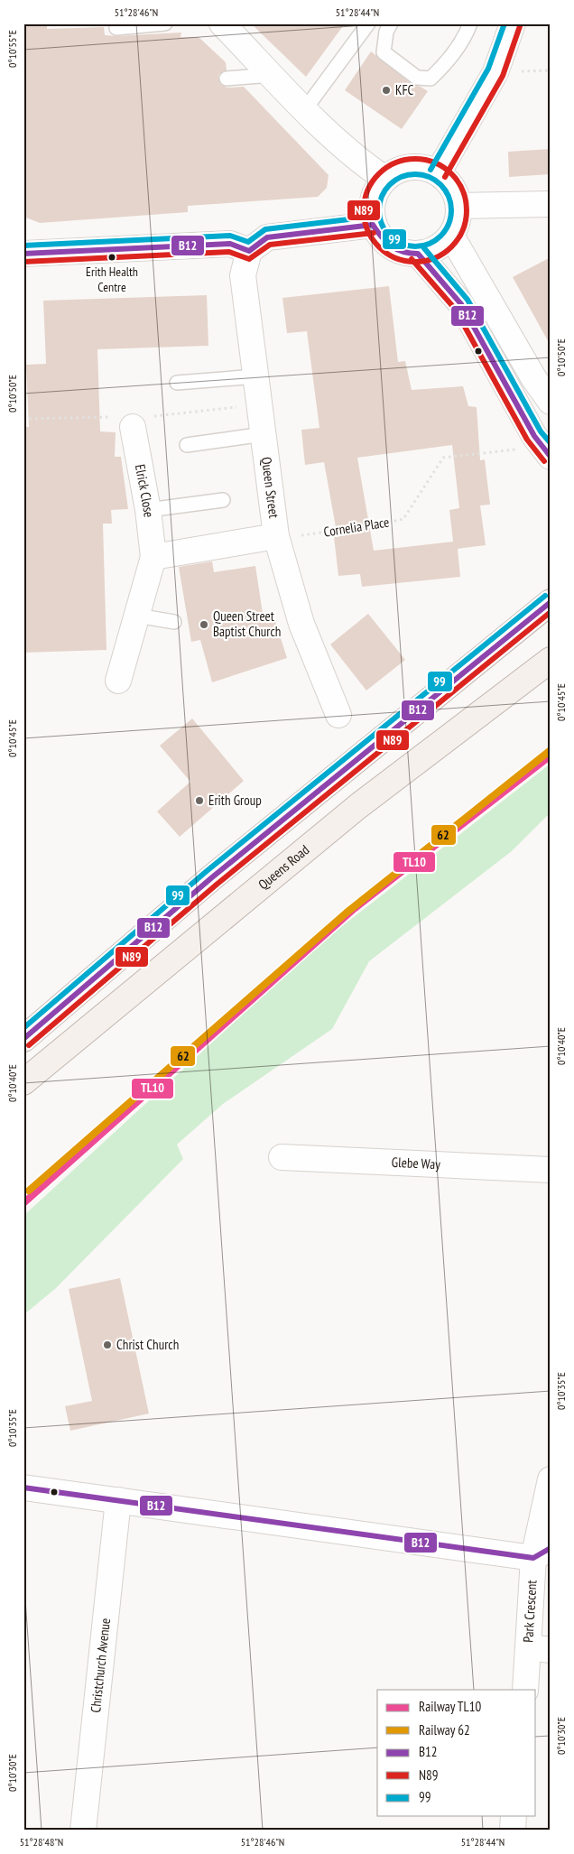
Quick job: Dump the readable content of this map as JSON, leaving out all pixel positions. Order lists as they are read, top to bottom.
{
  "streets": {
    "main road": ["Queens Road"],
    "street": [
      "Queen Street",
      "Elrick Close",
      "Glebe Way",
      "Park Crescent",
      "Christchurch Avenue"
    ],
    "path": ["Cornelia Place"]
  },
  "crossings": [
    ["Queen Street", "Cornelia Place"]
  ],
  "places": [
    "KFC",
    "Erith Health Centre",
    "Queen Street Baptist Church",
    "Erith Group",
    "Christ Church"
  ],
  "lines": [
    "transit line 99",
    "transit line N89",
    "transit line B12",
    "rail line 62",
    "rail line TL10"
  ],
  "legend": [
    "Railway TL10",
    "Railway 62",
    "B12",
    "N89",
    "99"
  ],
  "coordinates": [
    "51°28'46\"N",
    "51°28'44\"N",
    "0°10'55\"E",
    "0°10'50\"E",
    "0°10'45\"E",
    "0°10'40\"E",
    "0°10'35\"E",
    "0°10'30\"E",
    "51°28'48\"N"
  ]
}
